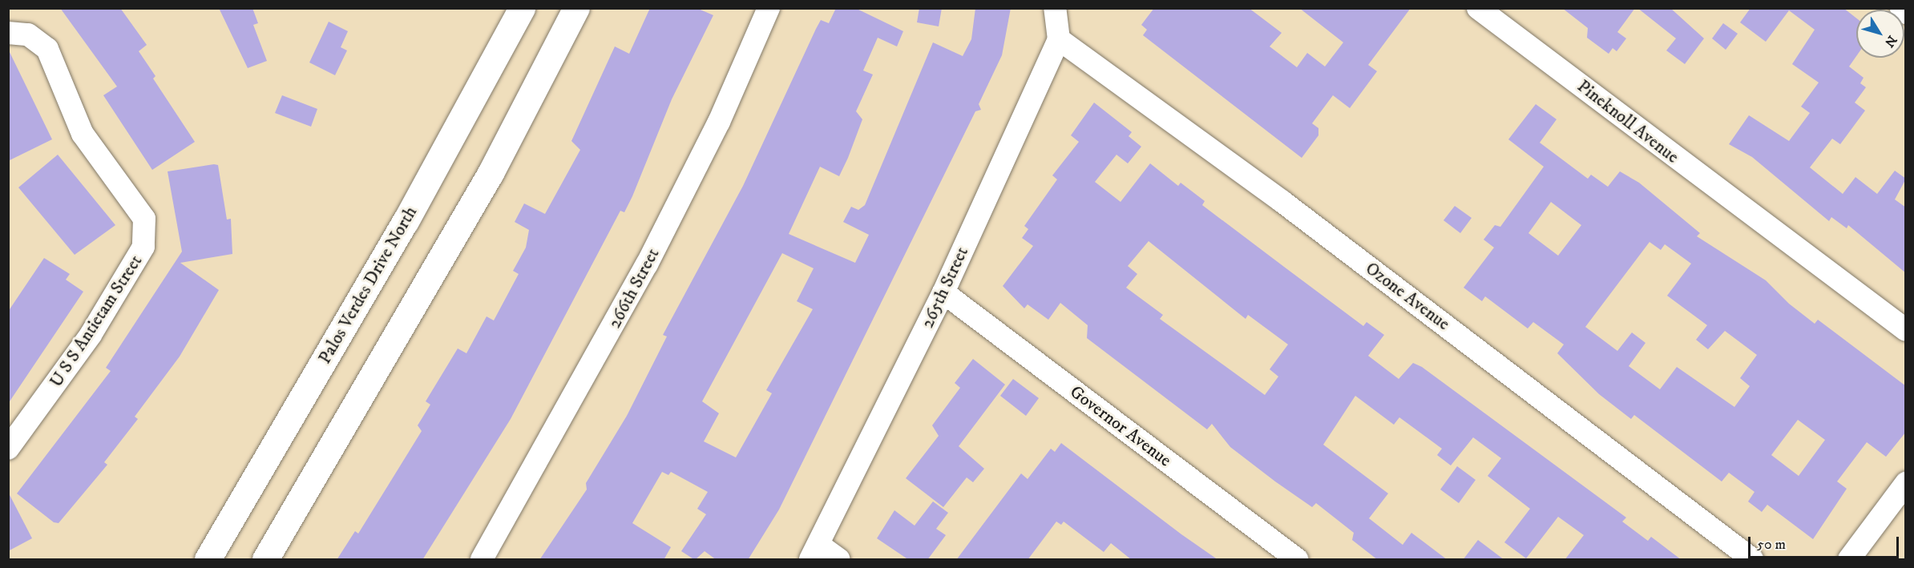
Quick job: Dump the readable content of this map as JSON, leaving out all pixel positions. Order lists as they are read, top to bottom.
{
  "streets": {
    "main road": ["Palos Verdes Drive North"],
    "street": [
      "Pineknoll Avenue",
      "265th Street",
      "266th Street",
      "Ozone Avenue",
      "U S S Antietam Street",
      "Governor Avenue"
    ]
  },
  "crossings": [
    ["265th Street", "Ozone Avenue"],
    ["265th Street", "Governor Avenue"]
  ],
  "scale_bar": "50 m",
  "north": "bottom right"
}
